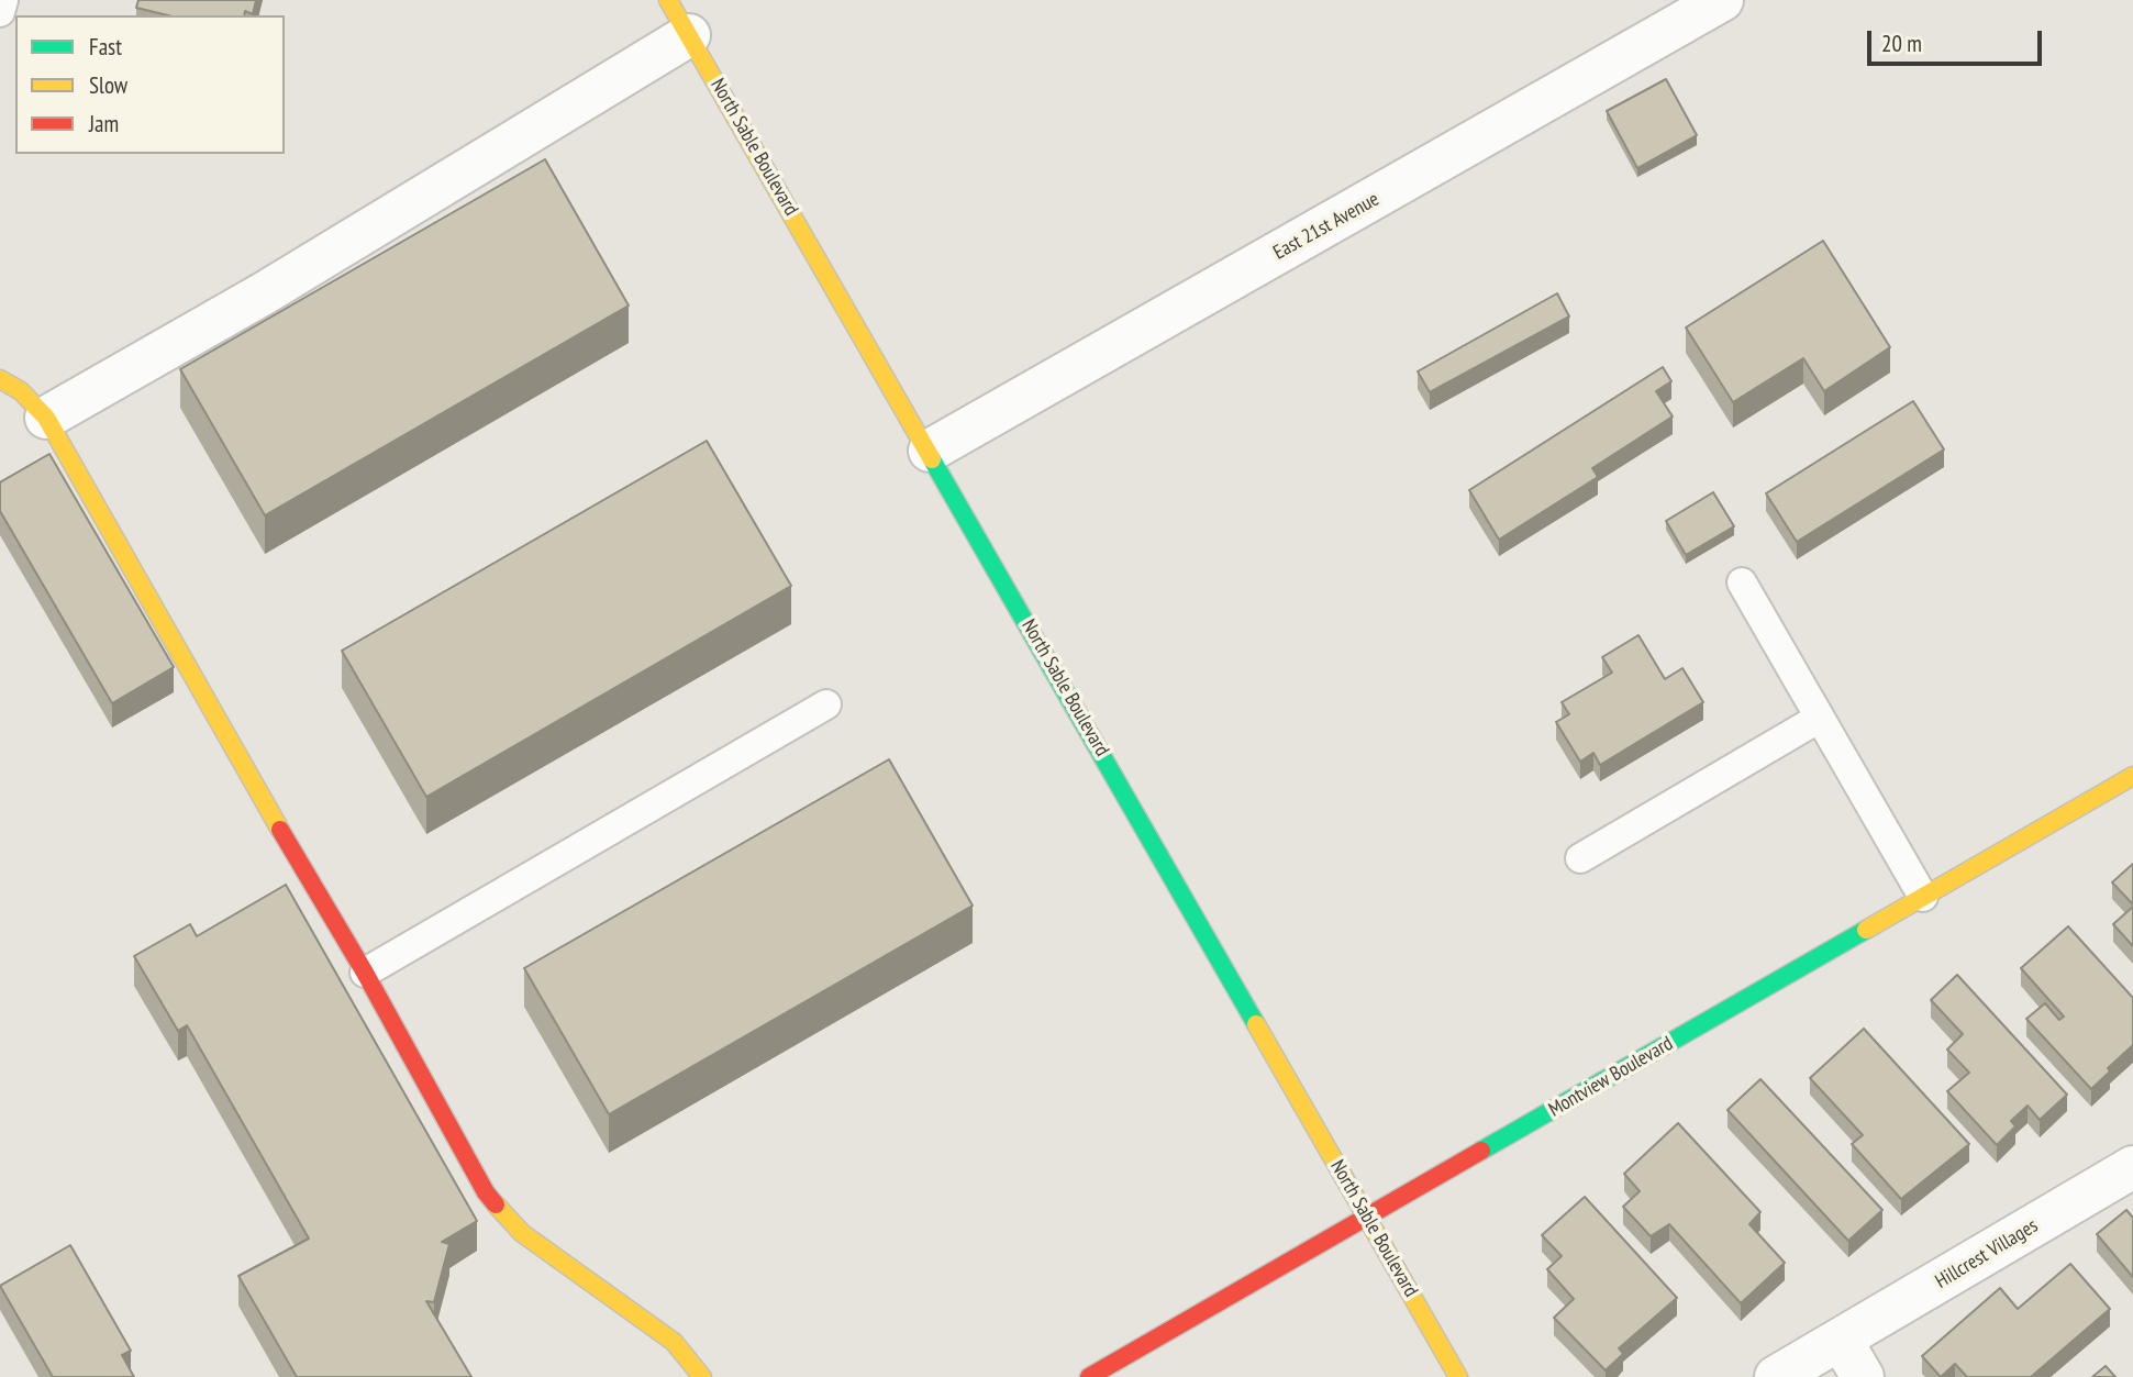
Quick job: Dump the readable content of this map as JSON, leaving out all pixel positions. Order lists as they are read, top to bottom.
{
  "streets": {
    "street": [
      "North Sable Boulevard",
      "East 21st Avenue",
      "Montview Boulevard",
      "Hillcrest Villages"
    ]
  },
  "crossings": [
    ["North Sable Boulevard", "East 21st Avenue"],
    ["North Sable Boulevard", "Montview Boulevard"]
  ],
  "legend": ["Fast", "Slow", "Jam"],
  "scale_bar": "20 m"
}
